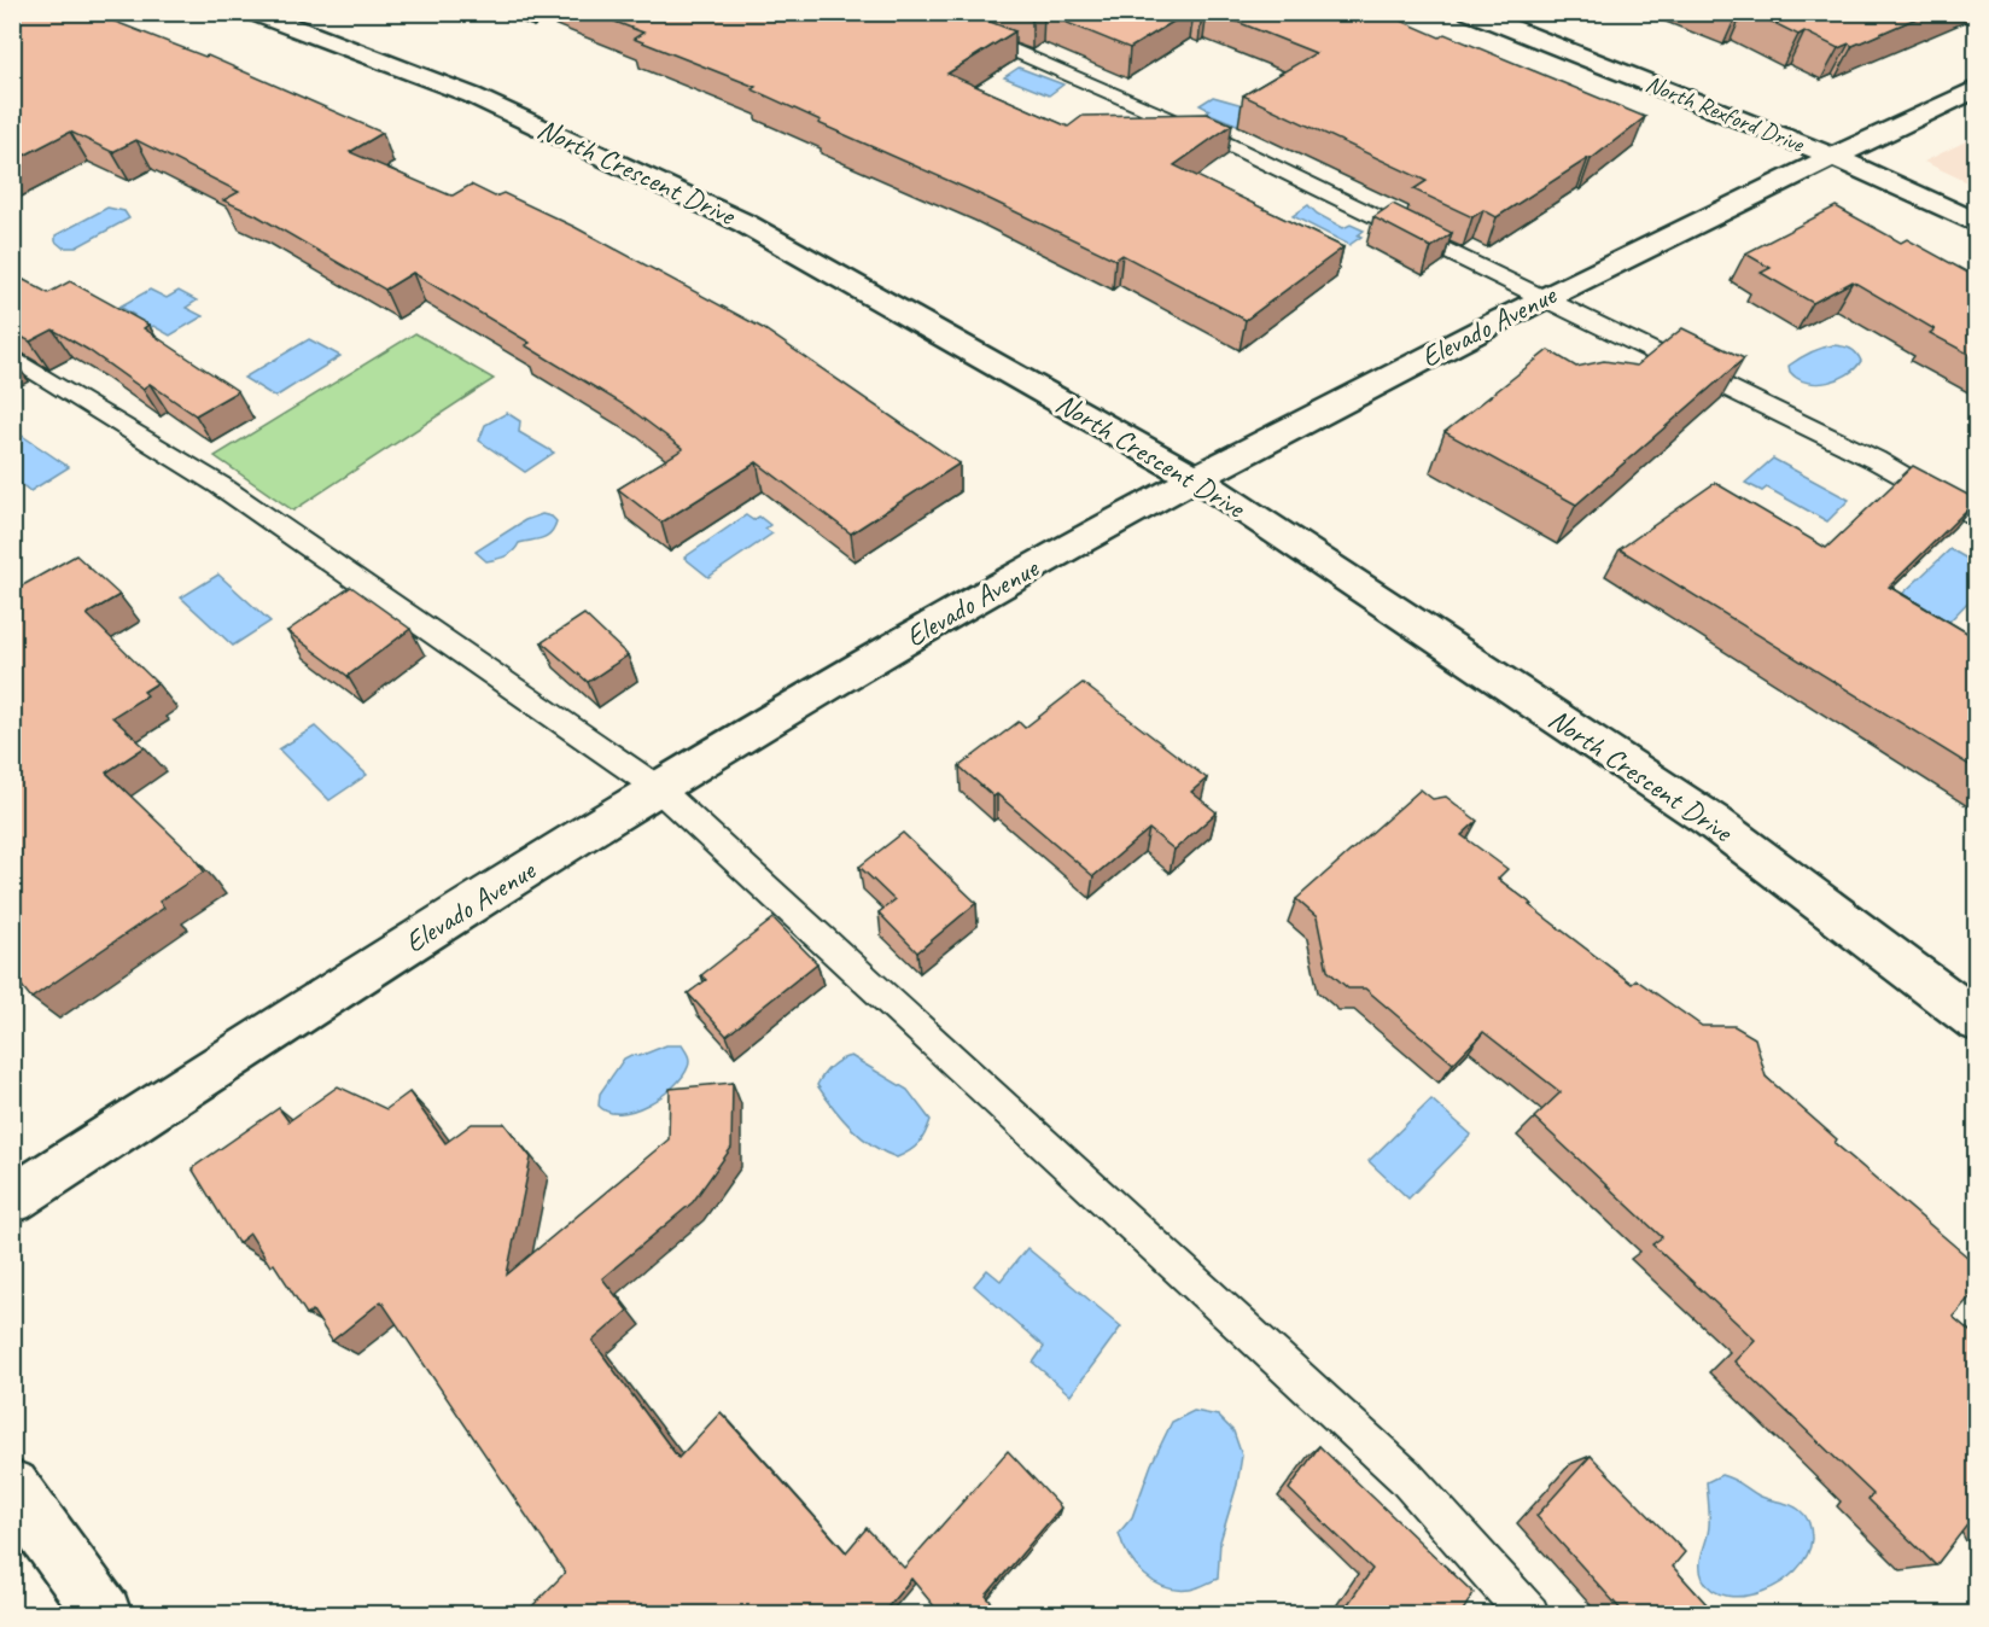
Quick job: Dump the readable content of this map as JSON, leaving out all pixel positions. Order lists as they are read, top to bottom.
{
  "streets": {
    "street": ["North Rexford Drive", "North Crescent Drive", "Elevado Avenue"]
  },
  "crossings": [
    ["North Rexford Drive", "Elevado Avenue"],
    ["North Crescent Drive", "Elevado Avenue"]
  ]
}
